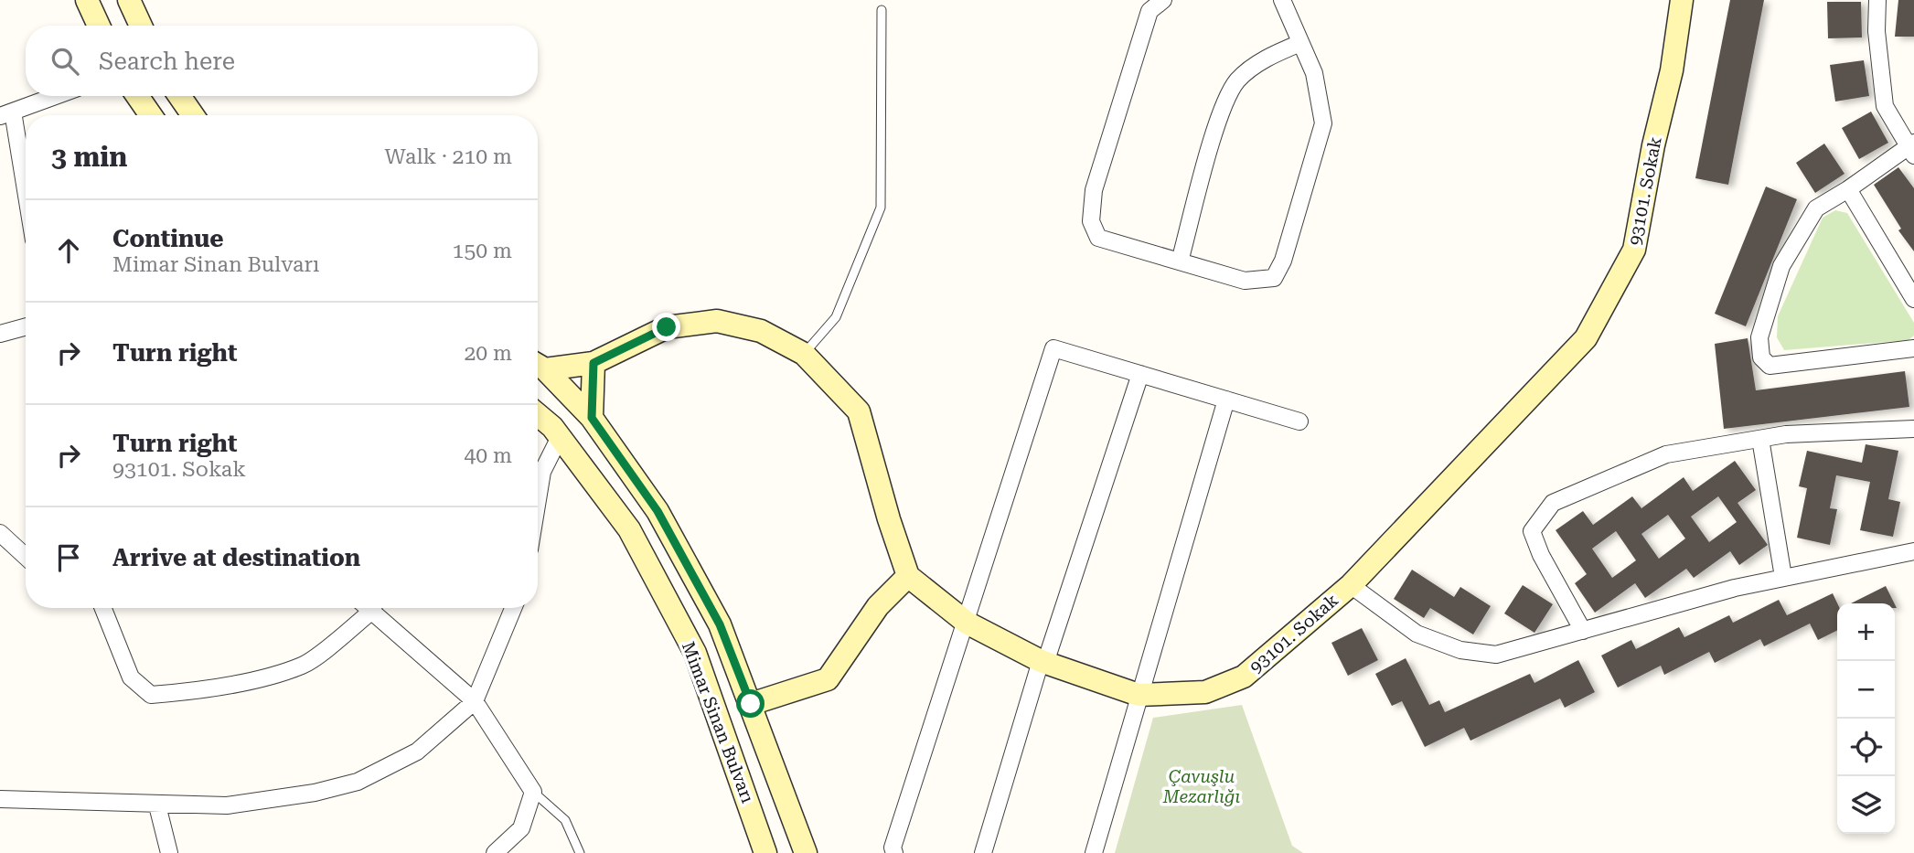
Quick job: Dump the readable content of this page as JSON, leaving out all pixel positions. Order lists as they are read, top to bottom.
{
  "streets": {
    "street": ["93101. Sokak", "Mimar Sinan Bulvarı"]
  },
  "parks": ["Çavuşlu Mezarlığı"],
  "page": {
    "search": "Search here",
    "heading": ["3 min", "Walk · 210 m"],
    "list": [
      ["Continue", "Mimar Sinan Bulvarı", "150 m"],
      ["Turn right", "20 m"],
      ["Turn right", "93101. Sokak", "40 m"],
      "Arrive at destination"
    ],
    "map_buttons": ["+", "−"]
  }
}
